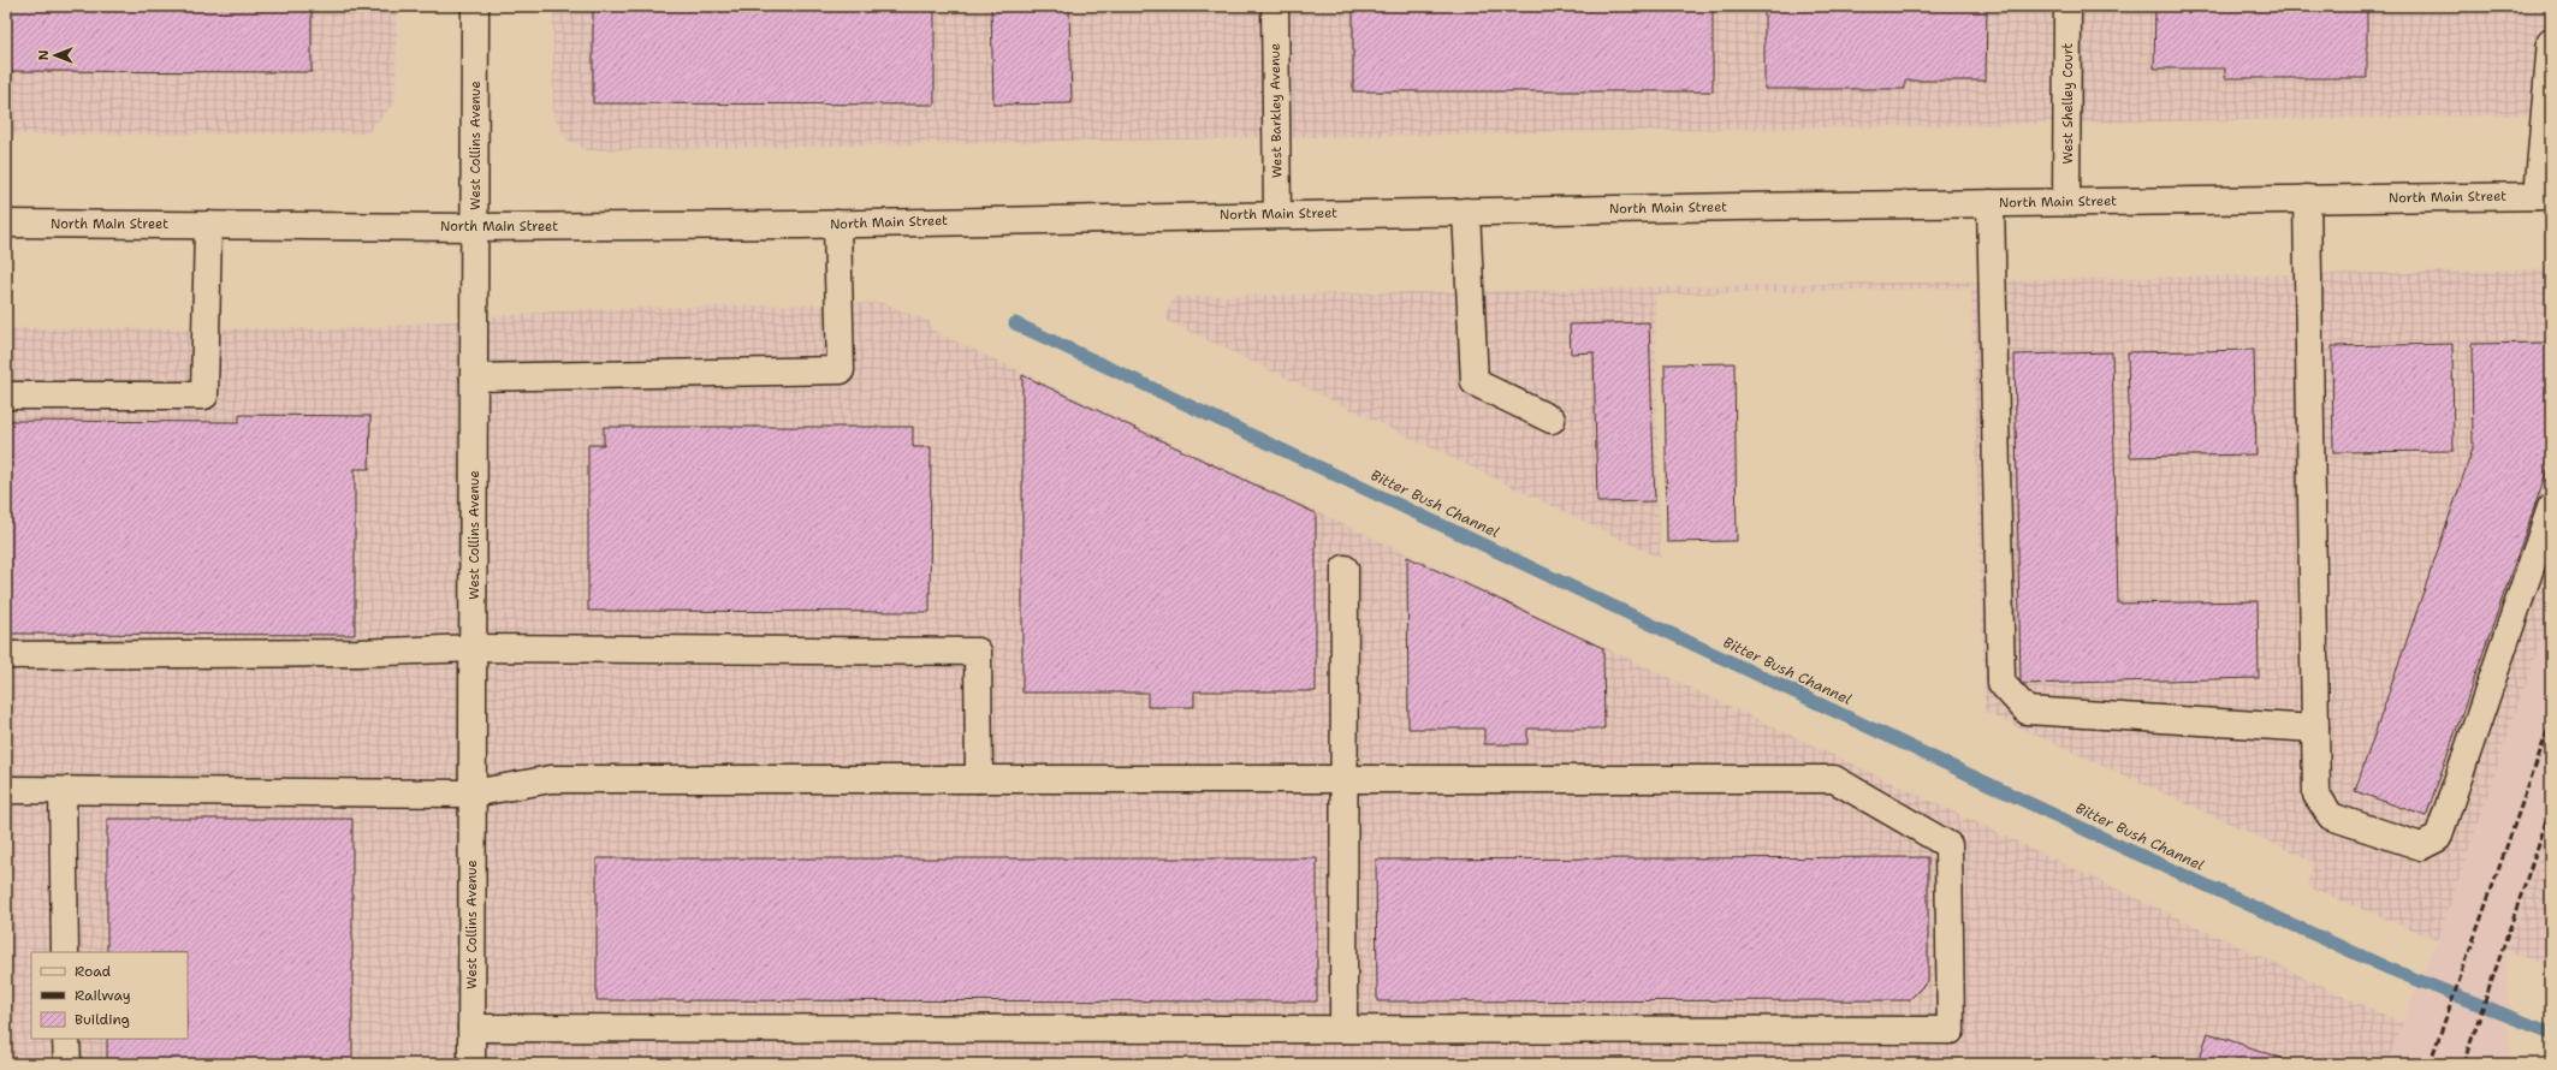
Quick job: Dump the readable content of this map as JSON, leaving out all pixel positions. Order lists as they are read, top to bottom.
{
  "streets": {
    "main road": [
      "West Shelley Court",
      "West Barkley Avenue",
      "West Collins Avenue",
      "North Main Street"
    ]
  },
  "crossings": [
    ["West Shelley Court", "North Main Street"],
    ["West Barkley Avenue", "North Main Street"],
    ["West Collins Avenue", "North Main Street"]
  ],
  "water": ["Bitter Bush Channel"],
  "legend": ["Road", "Railway", "Building"],
  "north": "left"
}
